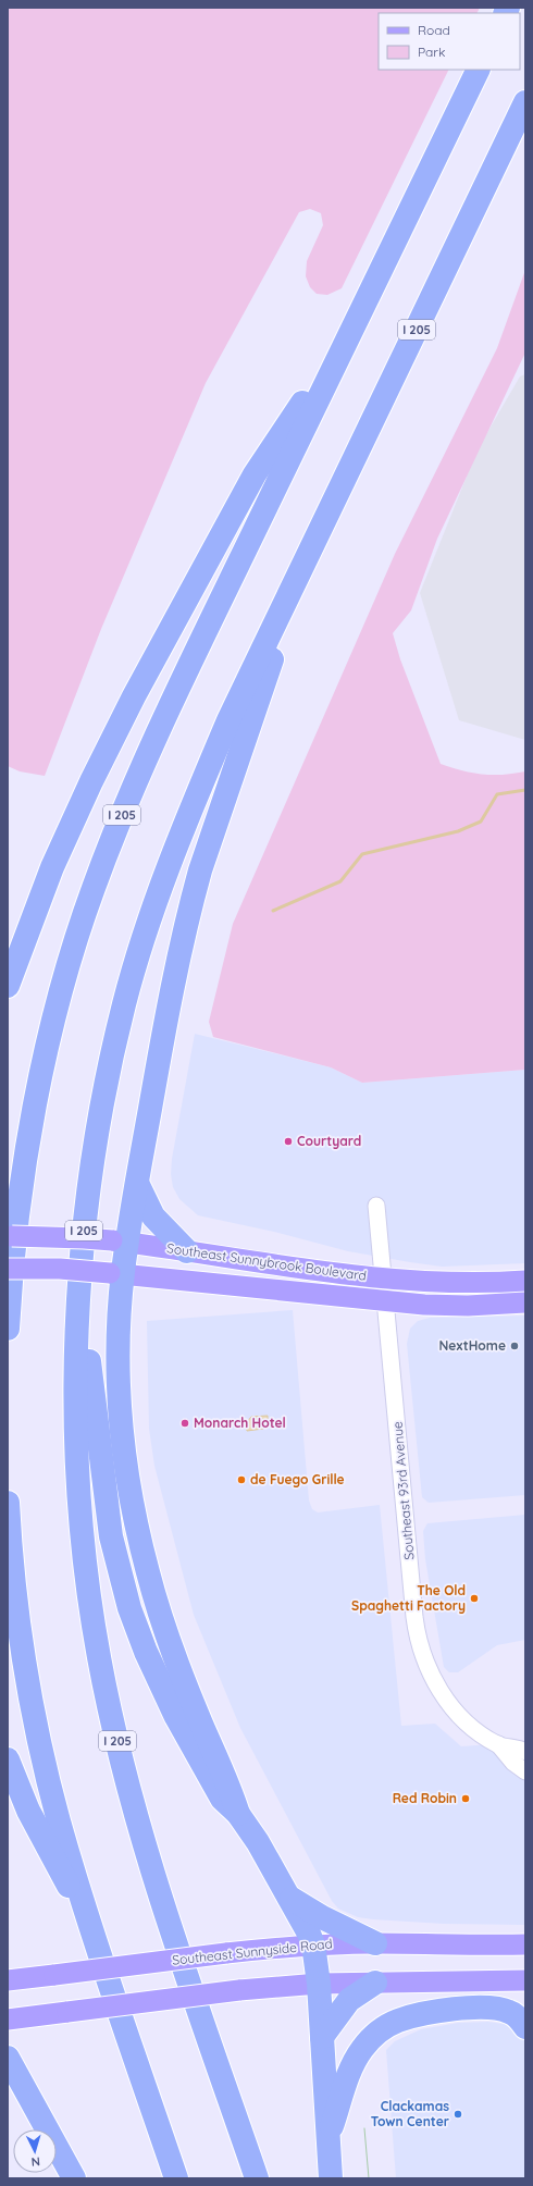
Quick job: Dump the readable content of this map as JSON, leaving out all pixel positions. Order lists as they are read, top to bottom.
{
  "streets": {
    "highway": ["I 205"],
    "main road": ["Southeast Sunnybrook Boulevard", "Southeast Sunnyside Road"],
    "street": ["Southeast 93rd Avenue"]
  },
  "crossings": [
    ["Southeast Sunnybrook Boulevard", "Southeast 93rd Avenue"]
  ],
  "places": [
    "Courtyard",
    "NextHome",
    "Monarch Hotel",
    "de Fuego Grille",
    "The Old Spaghetti Factory",
    "Red Robin",
    "Clackamas Town Center"
  ],
  "legend": ["Road", "Park"],
  "north": "bottom"
}
